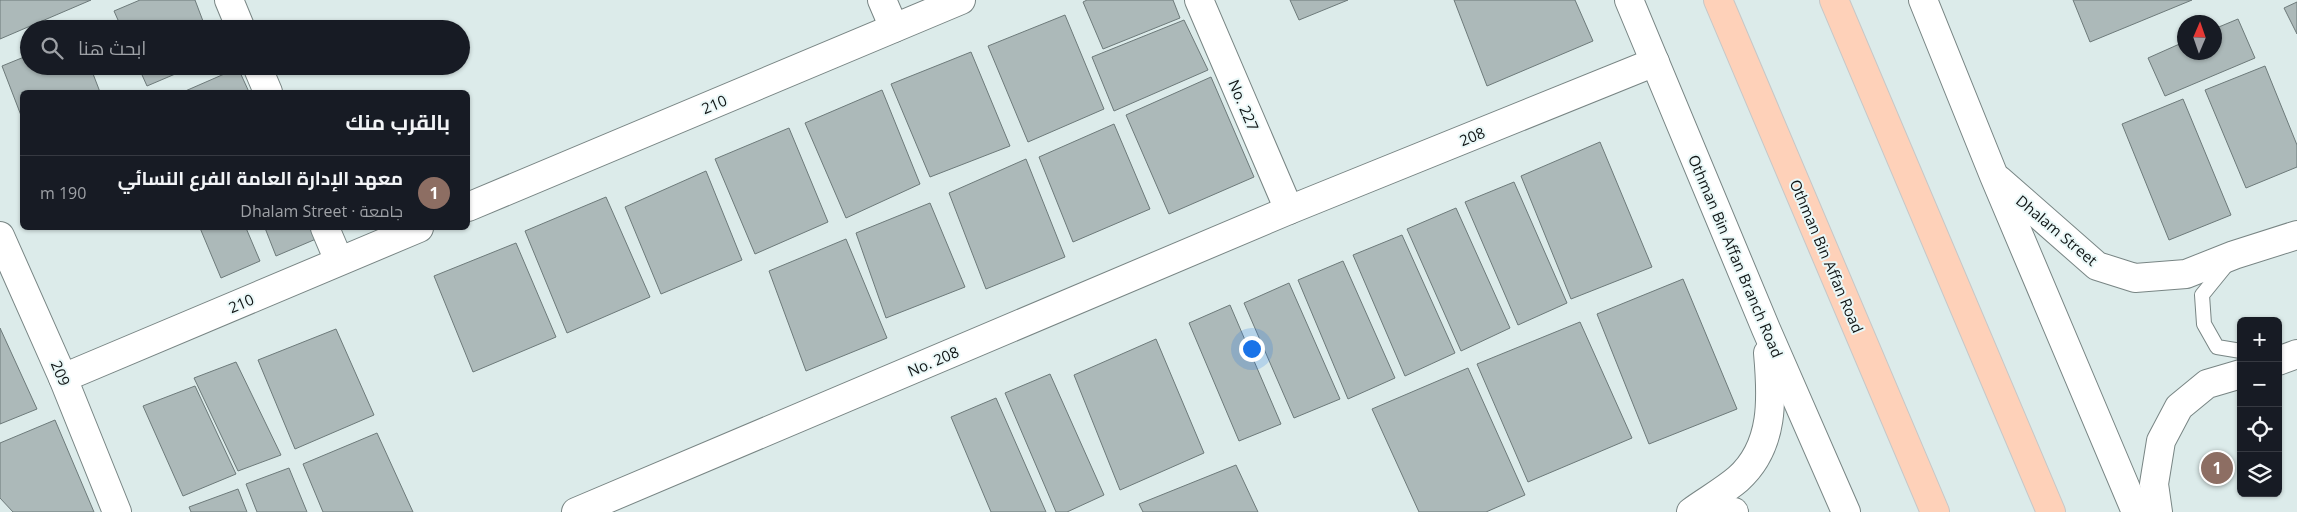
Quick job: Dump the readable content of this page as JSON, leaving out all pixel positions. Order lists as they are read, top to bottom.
{
  "streets": {
    "main road": ["Othman Bin Affan Road"],
    "street": [
      "210",
      "No. 227",
      "208",
      "Dhalam Street",
      "Othman Bin Affan Branch Road",
      "No. 208",
      "209"
    ]
  },
  "crossings": [
    ["210", "209"],
    ["No. 227", "208"],
    ["No. 227", "No. 208"],
    ["208", "Othman Bin Affan Branch Road"],
    ["208", "No. 208"]
  ],
  "north": "top",
  "page": {
    "search": "ابحث هنا",
    "heading": "بالقرب منك",
    "list": [
      {
        "mark": "1",
        "name": "معهد الإدارة العامة الفرع النسائي",
        "note": "جامعة · Dhalam Street",
        "value": "190 m"
      }
    ],
    "map_buttons": ["+", "−"],
    "pins": "1"
  }
}
